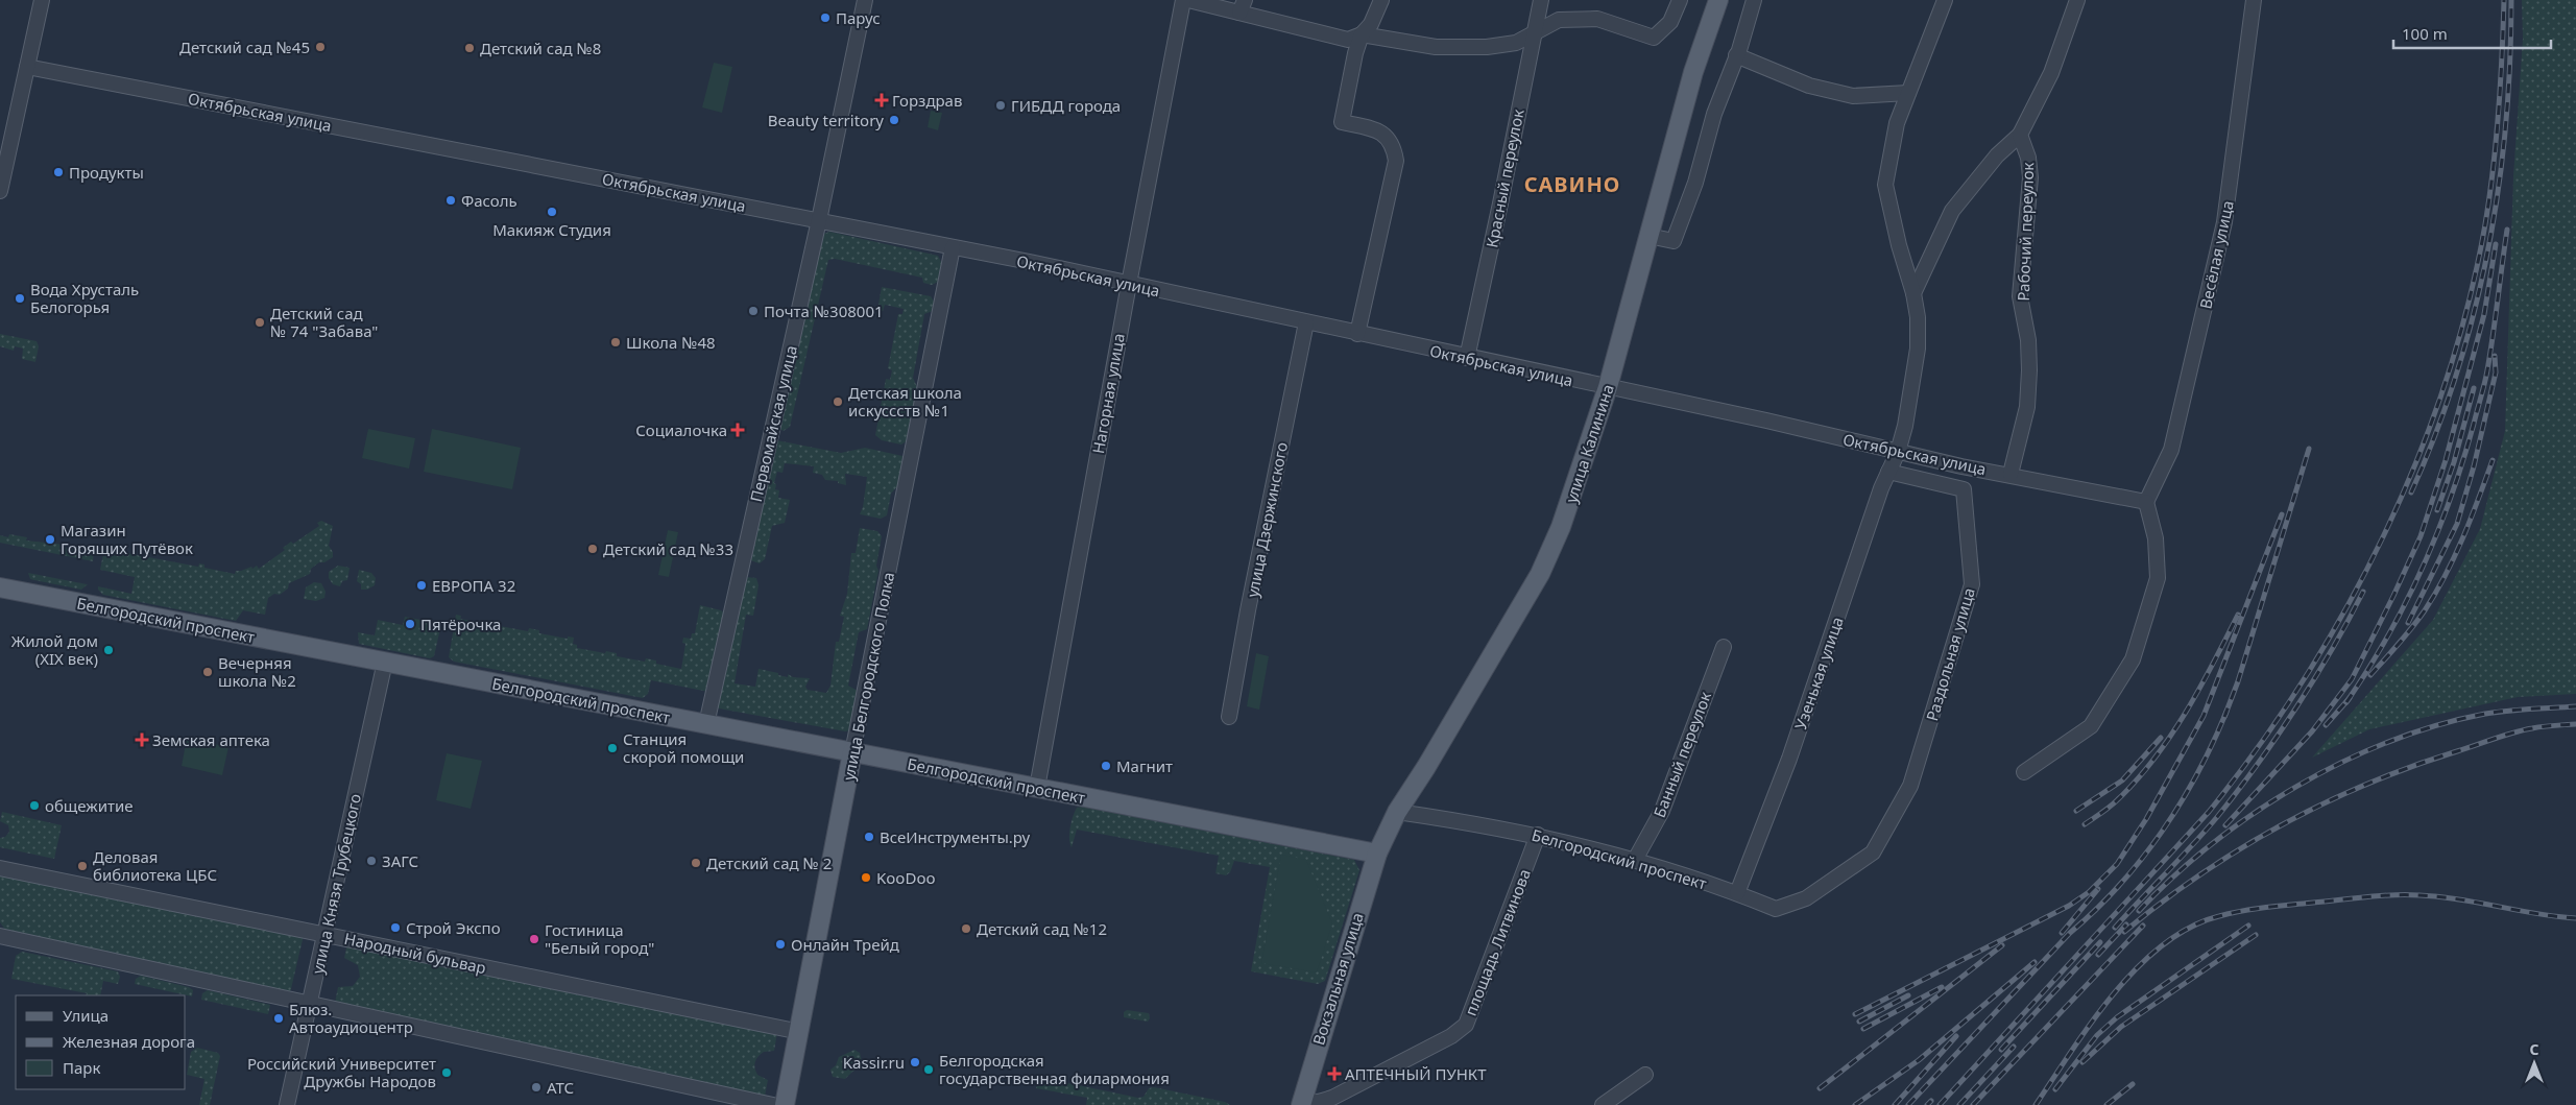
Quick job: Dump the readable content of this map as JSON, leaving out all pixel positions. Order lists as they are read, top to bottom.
{
  "streets": {
    "main road": [
      "улица Калинина",
      "Белгородский проспект",
      "улица Белгородского Полка",
      "Вокзальная улица"
    ],
    "street": [
      "Октябрьская улица",
      "Красный переулок",
      "Рабочий переулок",
      "Весёлая улица",
      "Нагорная улица",
      "Первомайская улица",
      "улица Дзержинского",
      "Раздольная улица",
      "Узенькая улица",
      "Банный переулок",
      "улица Князя Трубецкого",
      "площадь Литвинова",
      "Народный бульвар"
    ]
  },
  "crossings": [
    ["Октябрьская улица", "Красный переулок"],
    ["Октябрьская улица", "Рабочий переулок"],
    ["Октябрьская улица", "Весёлая улица"],
    ["Октябрьская улица", "Нагорная улица"],
    ["Октябрьская улица", "Первомайская улица"],
    ["Октябрьская улица", "улица Калинина"],
    ["Октябрьская улица", "улица Дзержинского"],
    ["Октябрьская улица", "Узенькая улица"],
    ["Октябрьская улица", "улица Белгородского Полка"],
    ["Нагорная улица", "Белгородский проспект"],
    ["Первомайская улица", "Белгородский проспект"],
    ["улица Калинина", "Белгородский проспект"],
    ["улица Калинина", "Вокзальная улица"],
    ["Белгородский проспект", "Раздольная улица"],
    ["Белгородский проспект", "Узенькая улица"],
    ["Белгородский проспект", "улица Белгородского Полка"],
    ["Белгородский проспект", "Банный переулок"],
    ["Белгородский проспект", "улица Князя Трубецкого"],
    ["Белгородский проспект", "площадь Литвинова"],
    ["Белгородский проспект", "Вокзальная улица"],
    ["Раздольная улица", "Узенькая улица"],
    ["улица Белгородского Полка", "Народный бульвар"],
    ["улица Князя Трубецкого", "Народный бульвар"],
    ["площадь Литвинова", "Вокзальная улица"]
  ],
  "districts": ["САВИНО"],
  "places": {
    "other": [
      "Парус",
      "Детский сад №45",
      "Детский сад №8",
      "ГИБДД города",
      "Beauty territory",
      "Продукты",
      "Фасоль",
      "Макияж Студия",
      "Вода Хрусталь Белогорья",
      "Почта №308001",
      "Детский сад № 74 \"Забава\"",
      "Школа №48",
      "Детская школа искуссств №1",
      "Магазин Горящих Путёвок",
      "Детский сад №33",
      "ЕВРОПА 32",
      "Пятёрочка",
      "Жилой дом (XIX век)",
      "Вечерняя школа №2",
      "Станция скорой помощи",
      "Магнит",
      "общежитие",
      "ВсеИнструменты.ру",
      "ЗАГС",
      "Детский сад № 2",
      "Деловая библиотека ЦБС",
      "KooDoo",
      "Строй Экспо",
      "Детский сад №12",
      "Гостиница \"Белый город\"",
      "Онлайн Трейд",
      "Блюз. Автоаудиоцентр",
      "Kassir.ru",
      "Белгородская государственная филармония",
      "Российский Университет Дружбы Народов",
      "АТС"
    ],
    "health": [
      "Горздрав",
      "Социалочка",
      "Земская аптека",
      "АПТЕЧНЫЙ ПУНКТ"
    ]
  },
  "legend": ["Улица", "Железная дорога", "Парк"],
  "scale_bar": "100 m",
  "north": "top"
}
